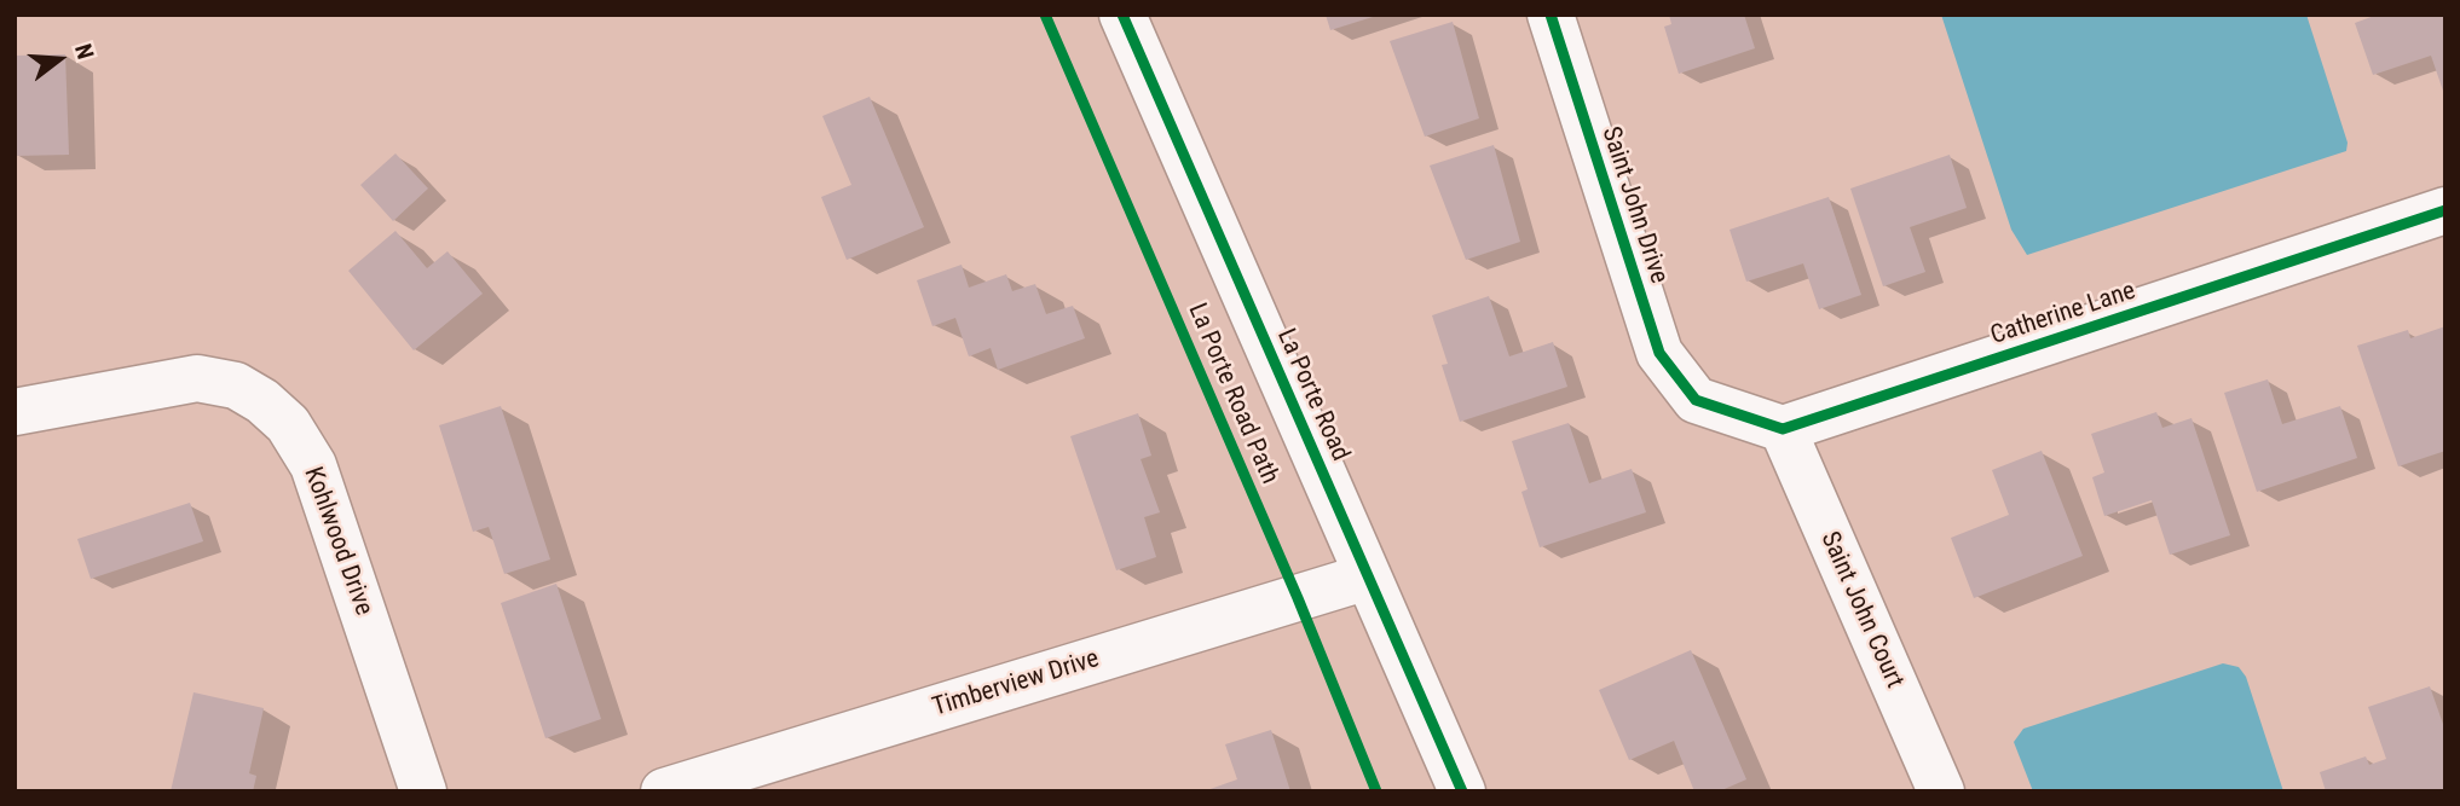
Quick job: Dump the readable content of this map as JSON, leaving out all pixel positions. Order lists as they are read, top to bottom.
{
  "streets": {
    "street": [
      "Saint John Drive",
      "Catherine Lane",
      "La Porte Road",
      "Kohlwood Drive",
      "Saint John Court",
      "Timberview Drive"
    ],
    "cycle path": ["La Porte Road Path"]
  },
  "crossings": [
    ["Saint John Drive", "Catherine Lane"],
    ["Saint John Drive", "Saint John Court"],
    ["Catherine Lane", "Saint John Court"],
    ["La Porte Road", "Timberview Drive"]
  ],
  "north": "right"
}
